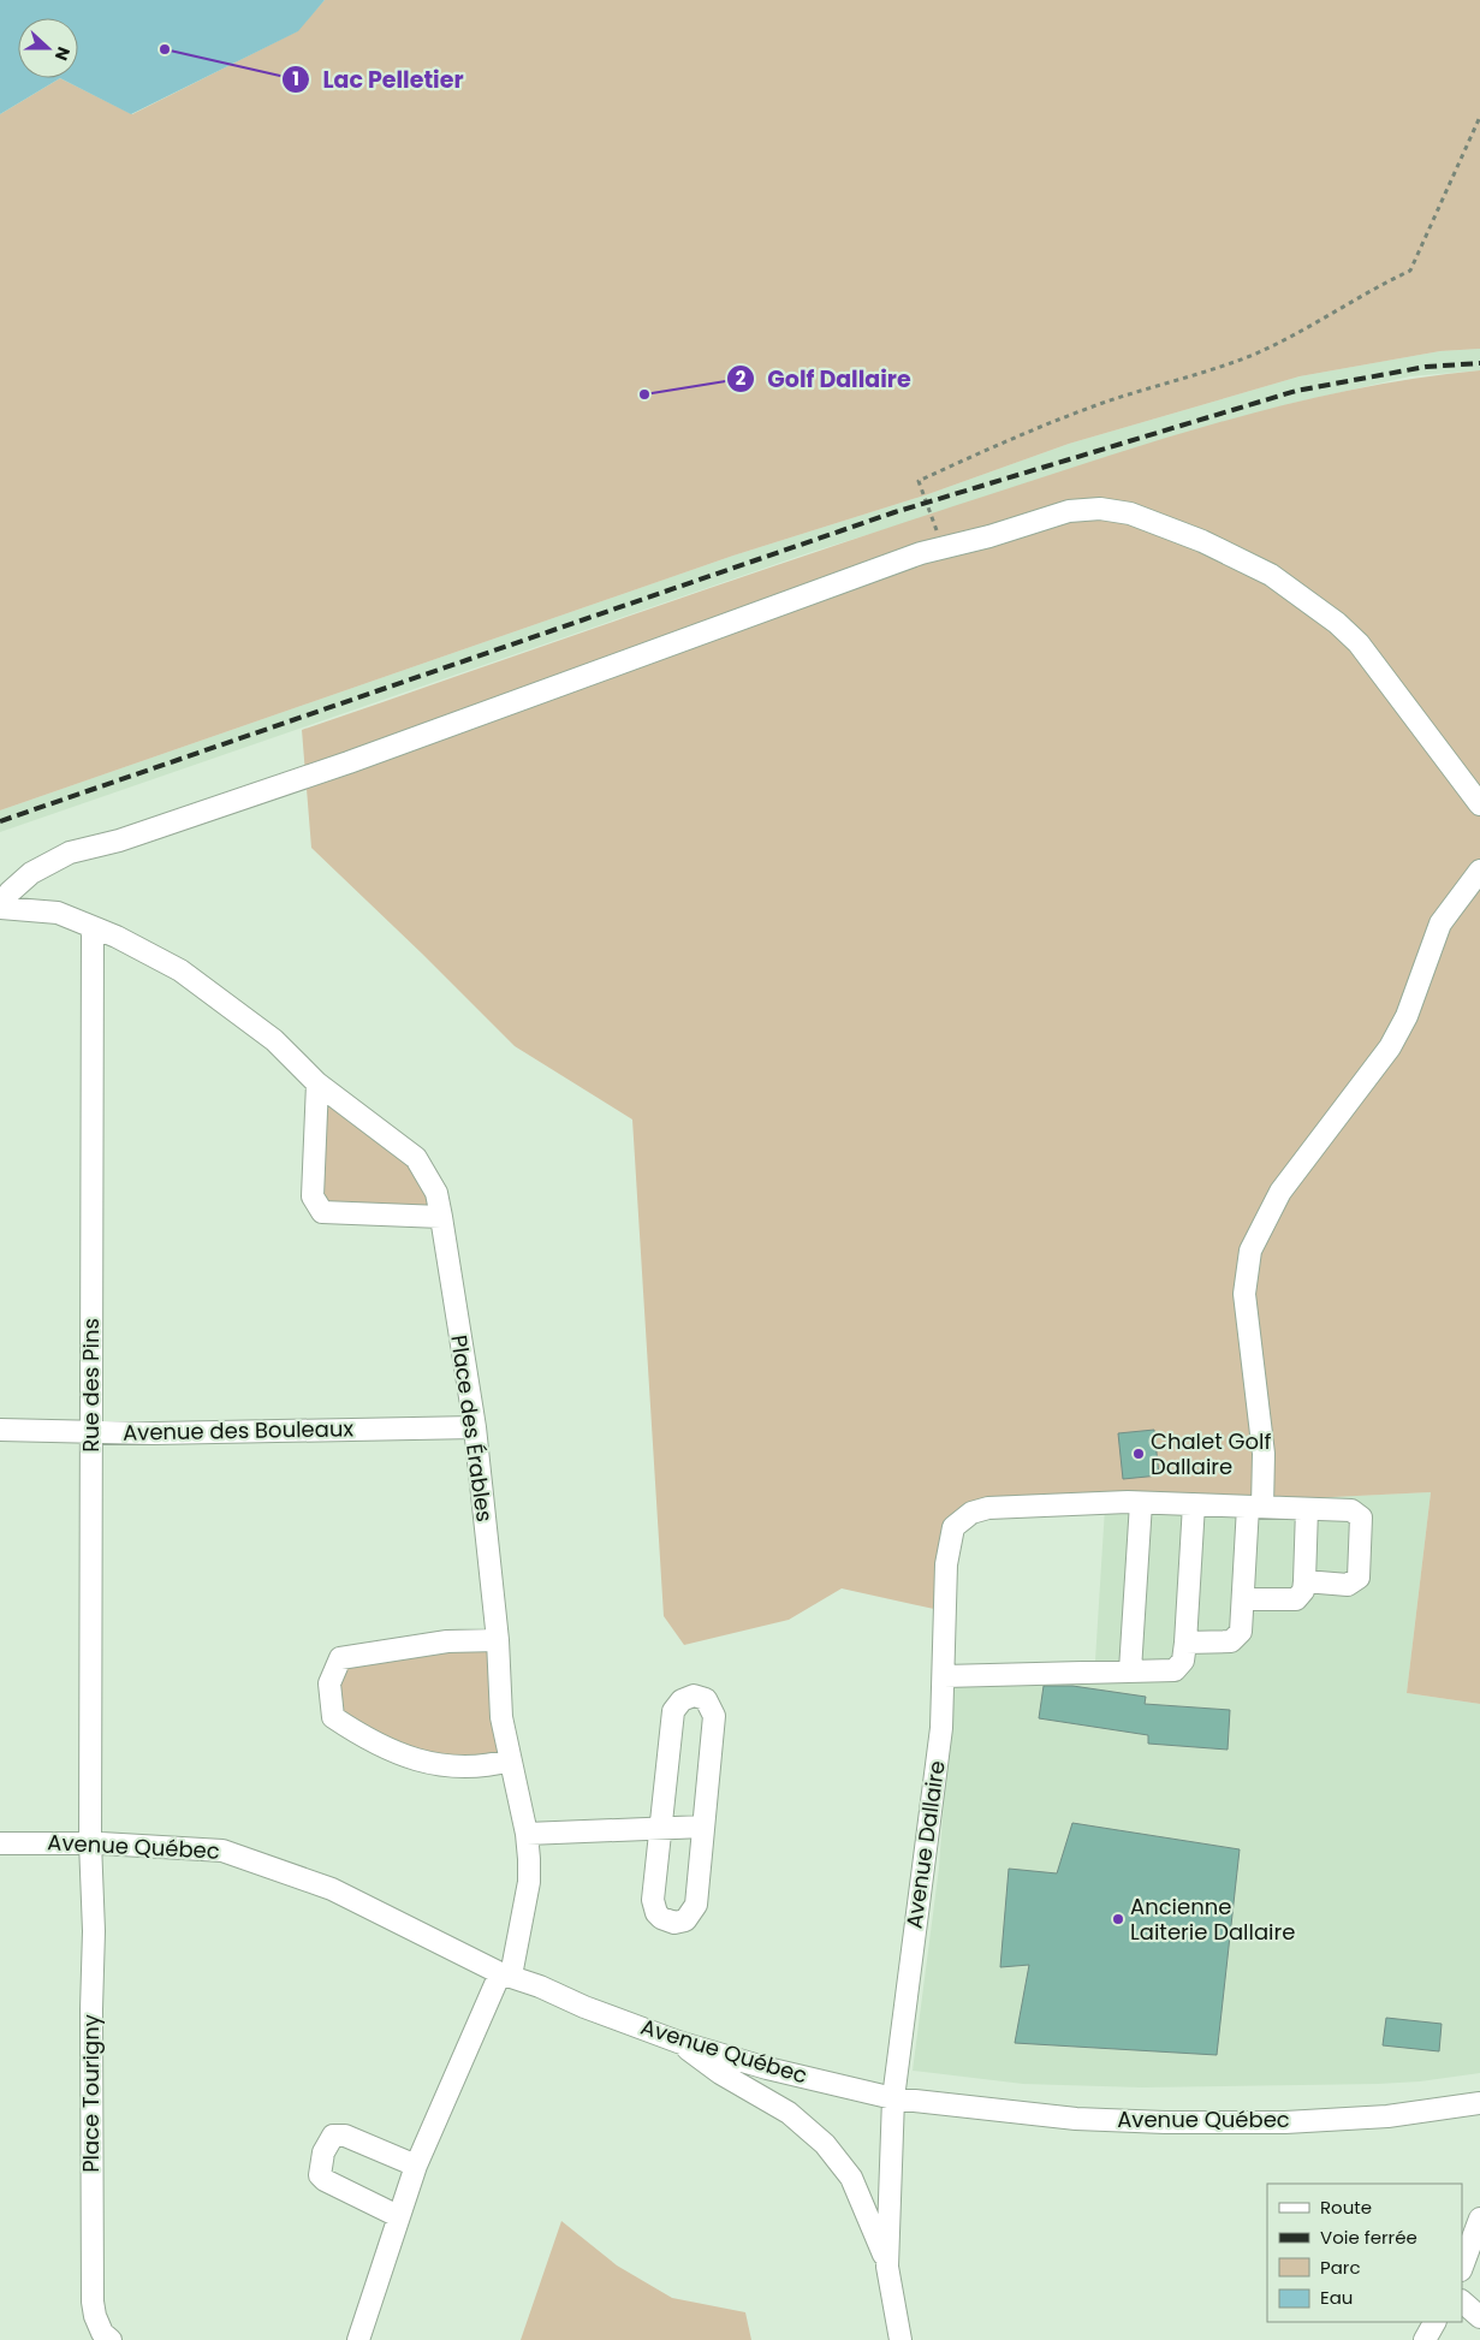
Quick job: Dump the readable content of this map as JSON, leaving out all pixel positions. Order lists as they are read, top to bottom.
{
  "streets": {
    "street": [
      "Rue des Pins",
      "Place des Érables",
      "Avenue des Bouleaux",
      "Avenue Dallaire",
      "Avenue Québec",
      "Place Tourigny"
    ]
  },
  "crossings": [
    ["Rue des Pins", "Place des Érables"],
    ["Rue des Pins", "Avenue des Bouleaux"],
    ["Rue des Pins", "Avenue Québec"],
    ["Rue des Pins", "Place Tourigny"],
    ["Place des Érables", "Avenue des Bouleaux"],
    ["Place des Érables", "Avenue Québec"],
    ["Avenue Dallaire", "Avenue Québec"],
    ["Avenue Québec", "Place Tourigny"]
  ],
  "places": [
    "Lac Pelletier",
    "Golf Dallaire",
    "Chalet Golf Dallaire",
    "Ancienne Laiterie Dallaire"
  ],
  "legend": [
    "Route",
    "Voie ferrée",
    "Parc",
    "Eau"
  ],
  "north": "right"
}
